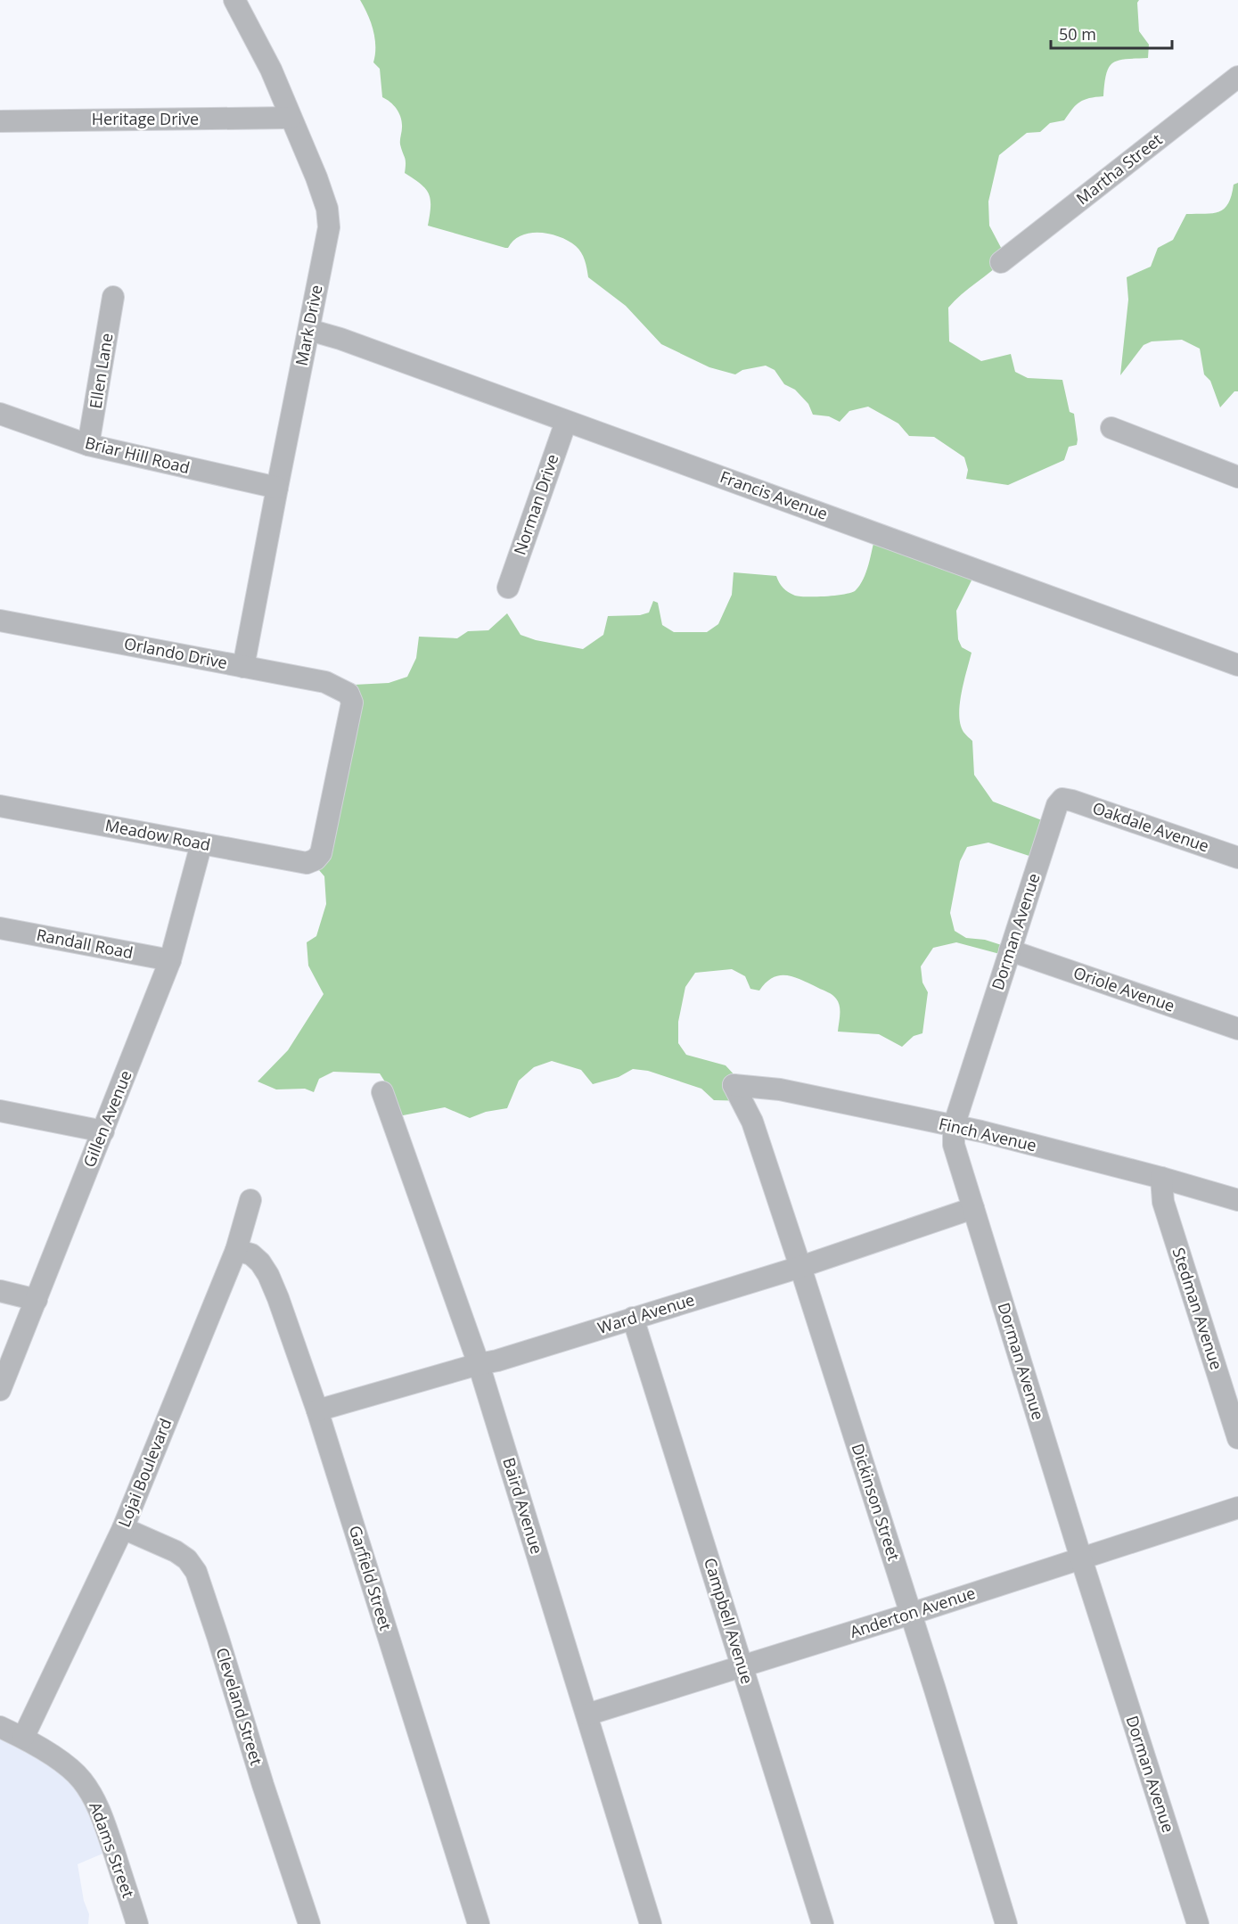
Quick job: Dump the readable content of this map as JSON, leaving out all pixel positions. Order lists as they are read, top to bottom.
{
  "streets": {
    "street": [
      "Heritage Drive",
      "Martha Street",
      "Mark Drive",
      "Ellen Lane",
      "Briar Hill Road",
      "Francis Avenue",
      "Norman Drive",
      "Orlando Drive",
      "Oakdale Avenue",
      "Meadow Road",
      "Dorman Avenue",
      "Randall Road",
      "Oriole Avenue",
      "Gillen Avenue",
      "Finch Avenue",
      "Stedman Avenue",
      "Ward Avenue",
      "Lojai Boulevard",
      "Dickinson Street",
      "Baird Avenue",
      "Garfield Street",
      "Anderton Avenue",
      "Campbell Avenue",
      "Cleveland Street",
      "Adams Street"
    ]
  },
  "crossings": [
    ["Heritage Drive", "Mark Drive"],
    ["Mark Drive", "Briar Hill Road"],
    ["Mark Drive", "Francis Avenue"],
    ["Mark Drive", "Orlando Drive"],
    ["Ellen Lane", "Briar Hill Road"],
    ["Francis Avenue", "Norman Drive"],
    ["Orlando Drive", "Meadow Road"],
    ["Oakdale Avenue", "Dorman Avenue"],
    ["Meadow Road", "Gillen Avenue"],
    ["Dorman Avenue", "Oriole Avenue"],
    ["Dorman Avenue", "Finch Avenue"],
    ["Dorman Avenue", "Ward Avenue"],
    ["Dorman Avenue", "Anderton Avenue"],
    ["Randall Road", "Gillen Avenue"],
    ["Finch Avenue", "Stedman Avenue"],
    ["Finch Avenue", "Dickinson Street"],
    ["Ward Avenue", "Dickinson Street"],
    ["Ward Avenue", "Baird Avenue"],
    ["Ward Avenue", "Garfield Street"],
    ["Ward Avenue", "Campbell Avenue"],
    ["Lojai Boulevard", "Garfield Street"],
    ["Lojai Boulevard", "Cleveland Street"],
    ["Lojai Boulevard", "Adams Street"],
    ["Dickinson Street", "Anderton Avenue"],
    ["Baird Avenue", "Anderton Avenue"],
    ["Anderton Avenue", "Campbell Avenue"]
  ],
  "scale_bar": "50 m"
}
